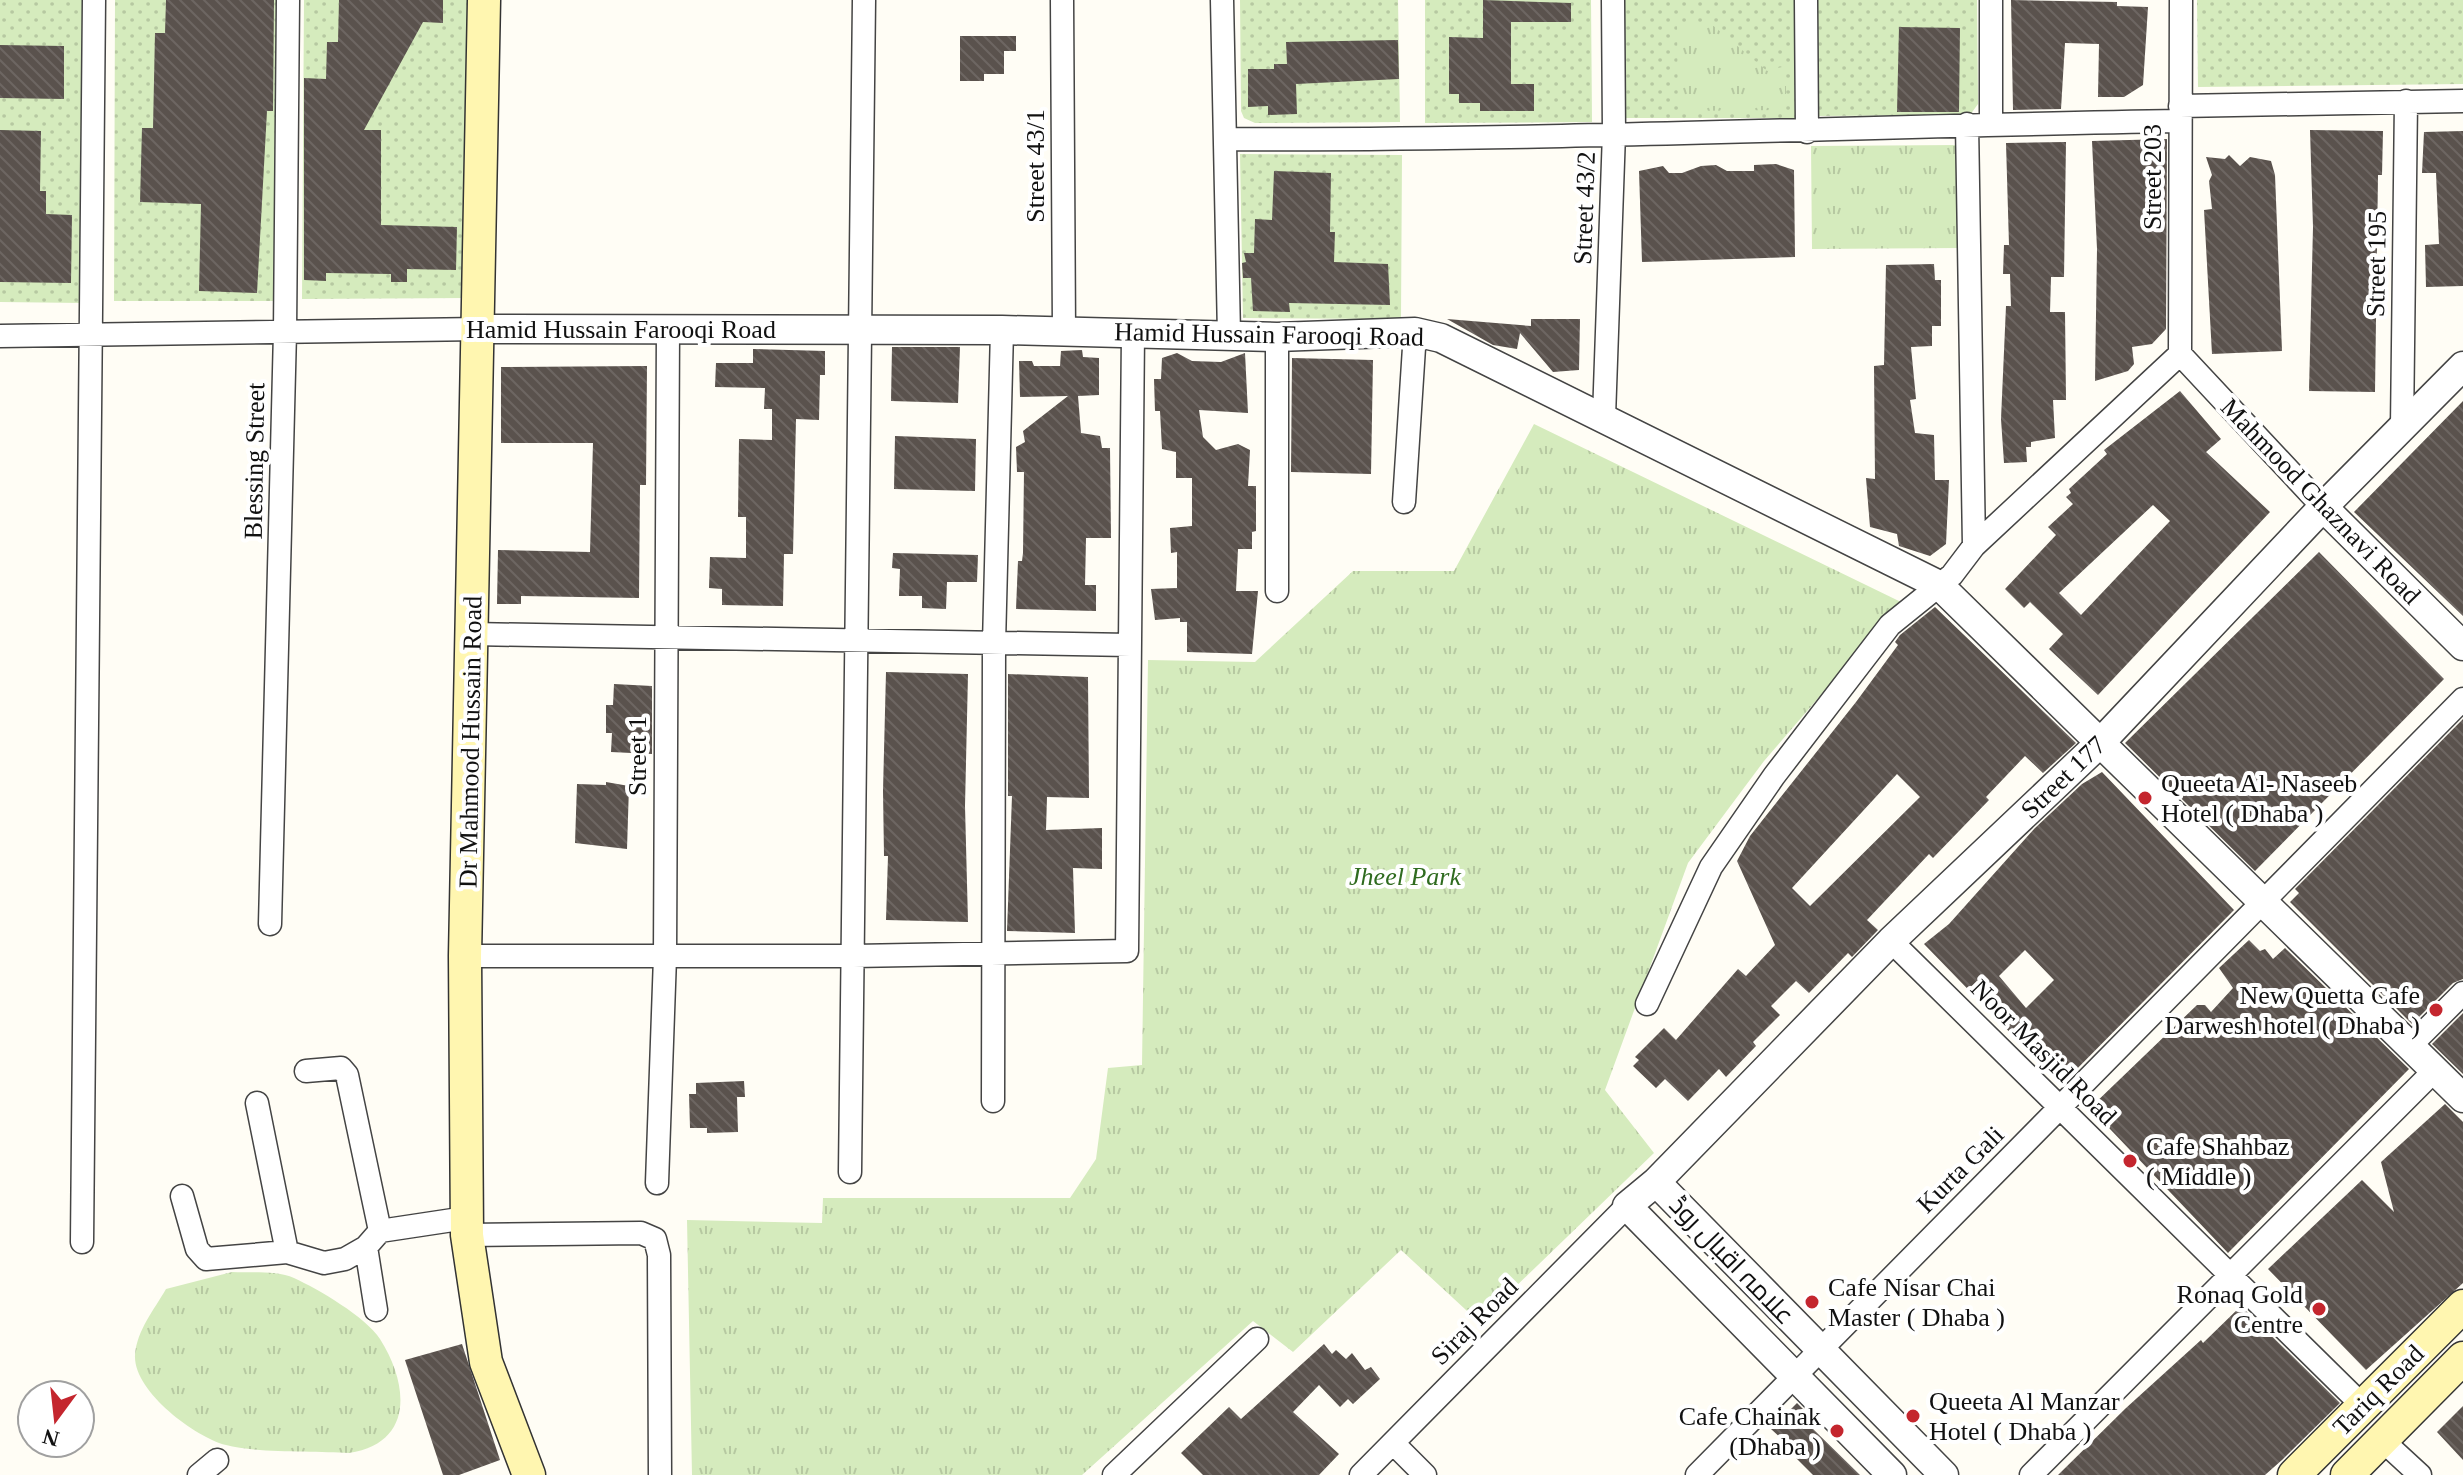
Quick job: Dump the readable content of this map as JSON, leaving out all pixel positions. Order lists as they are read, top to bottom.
{
  "streets": {
    "main road": ["Dr Mahmood Hussain Road", "Tariq Road"],
    "street": [
      "Street 43/1",
      "Street 203",
      "Street 43/2",
      "Street 195",
      "Hamid Hussain Farooqi Road",
      "Blessing Street",
      "Mahmood Ghaznavi Road",
      "Street 1",
      "Street 177",
      "Noor Masjid Road",
      "Kurta Gali",
      "علامہ اقبال روڈ",
      "Siraj Road"
    ]
  },
  "crossings": [
    ["Street 43/1", "Hamid Hussain Farooqi Road"],
    ["Street 203", "Mahmood Ghaznavi Road"],
    ["Street 43/2", "Hamid Hussain Farooqi Road"],
    ["Street 195", "Street 177"],
    ["Hamid Hussain Farooqi Road", "Blessing Street"],
    ["Hamid Hussain Farooqi Road", "Dr Mahmood Hussain Road"],
    ["Hamid Hussain Farooqi Road", "Street 1"],
    ["Hamid Hussain Farooqi Road", "Street 177"],
    ["Hamid Hussain Farooqi Road", "Kurta Gali"],
    ["Mahmood Ghaznavi Road", "Street 177"],
    ["Street 177", "Noor Masjid Road"],
    ["Street 177", "علامہ اقبال روڈ"],
    ["Street 177", "Siraj Road"],
    ["Noor Masjid Road", "Kurta Gali"],
    ["Noor Masjid Road", "Tariq Road"],
    ["Kurta Gali", "علامہ اقبال روڈ"],
    ["علامہ اقبال روڈ", "Siraj Road"]
  ],
  "parks": ["Jheel Park"],
  "places": [
    "Queeta Al- Naseeb Hotel ( Dhaba )",
    "New Quetta Cafe Darwesh hotel ( Dhaba )",
    "Cafe Shahbaz ( Middle )",
    "Cafe Nisar Chai Master ( Dhaba )",
    "Ronaq Gold Centre",
    "Queeta Al Manzar Hotel ( Dhaba )",
    "Cafe Chainak (Dhaba )"
  ],
  "north": "bottom"
}
